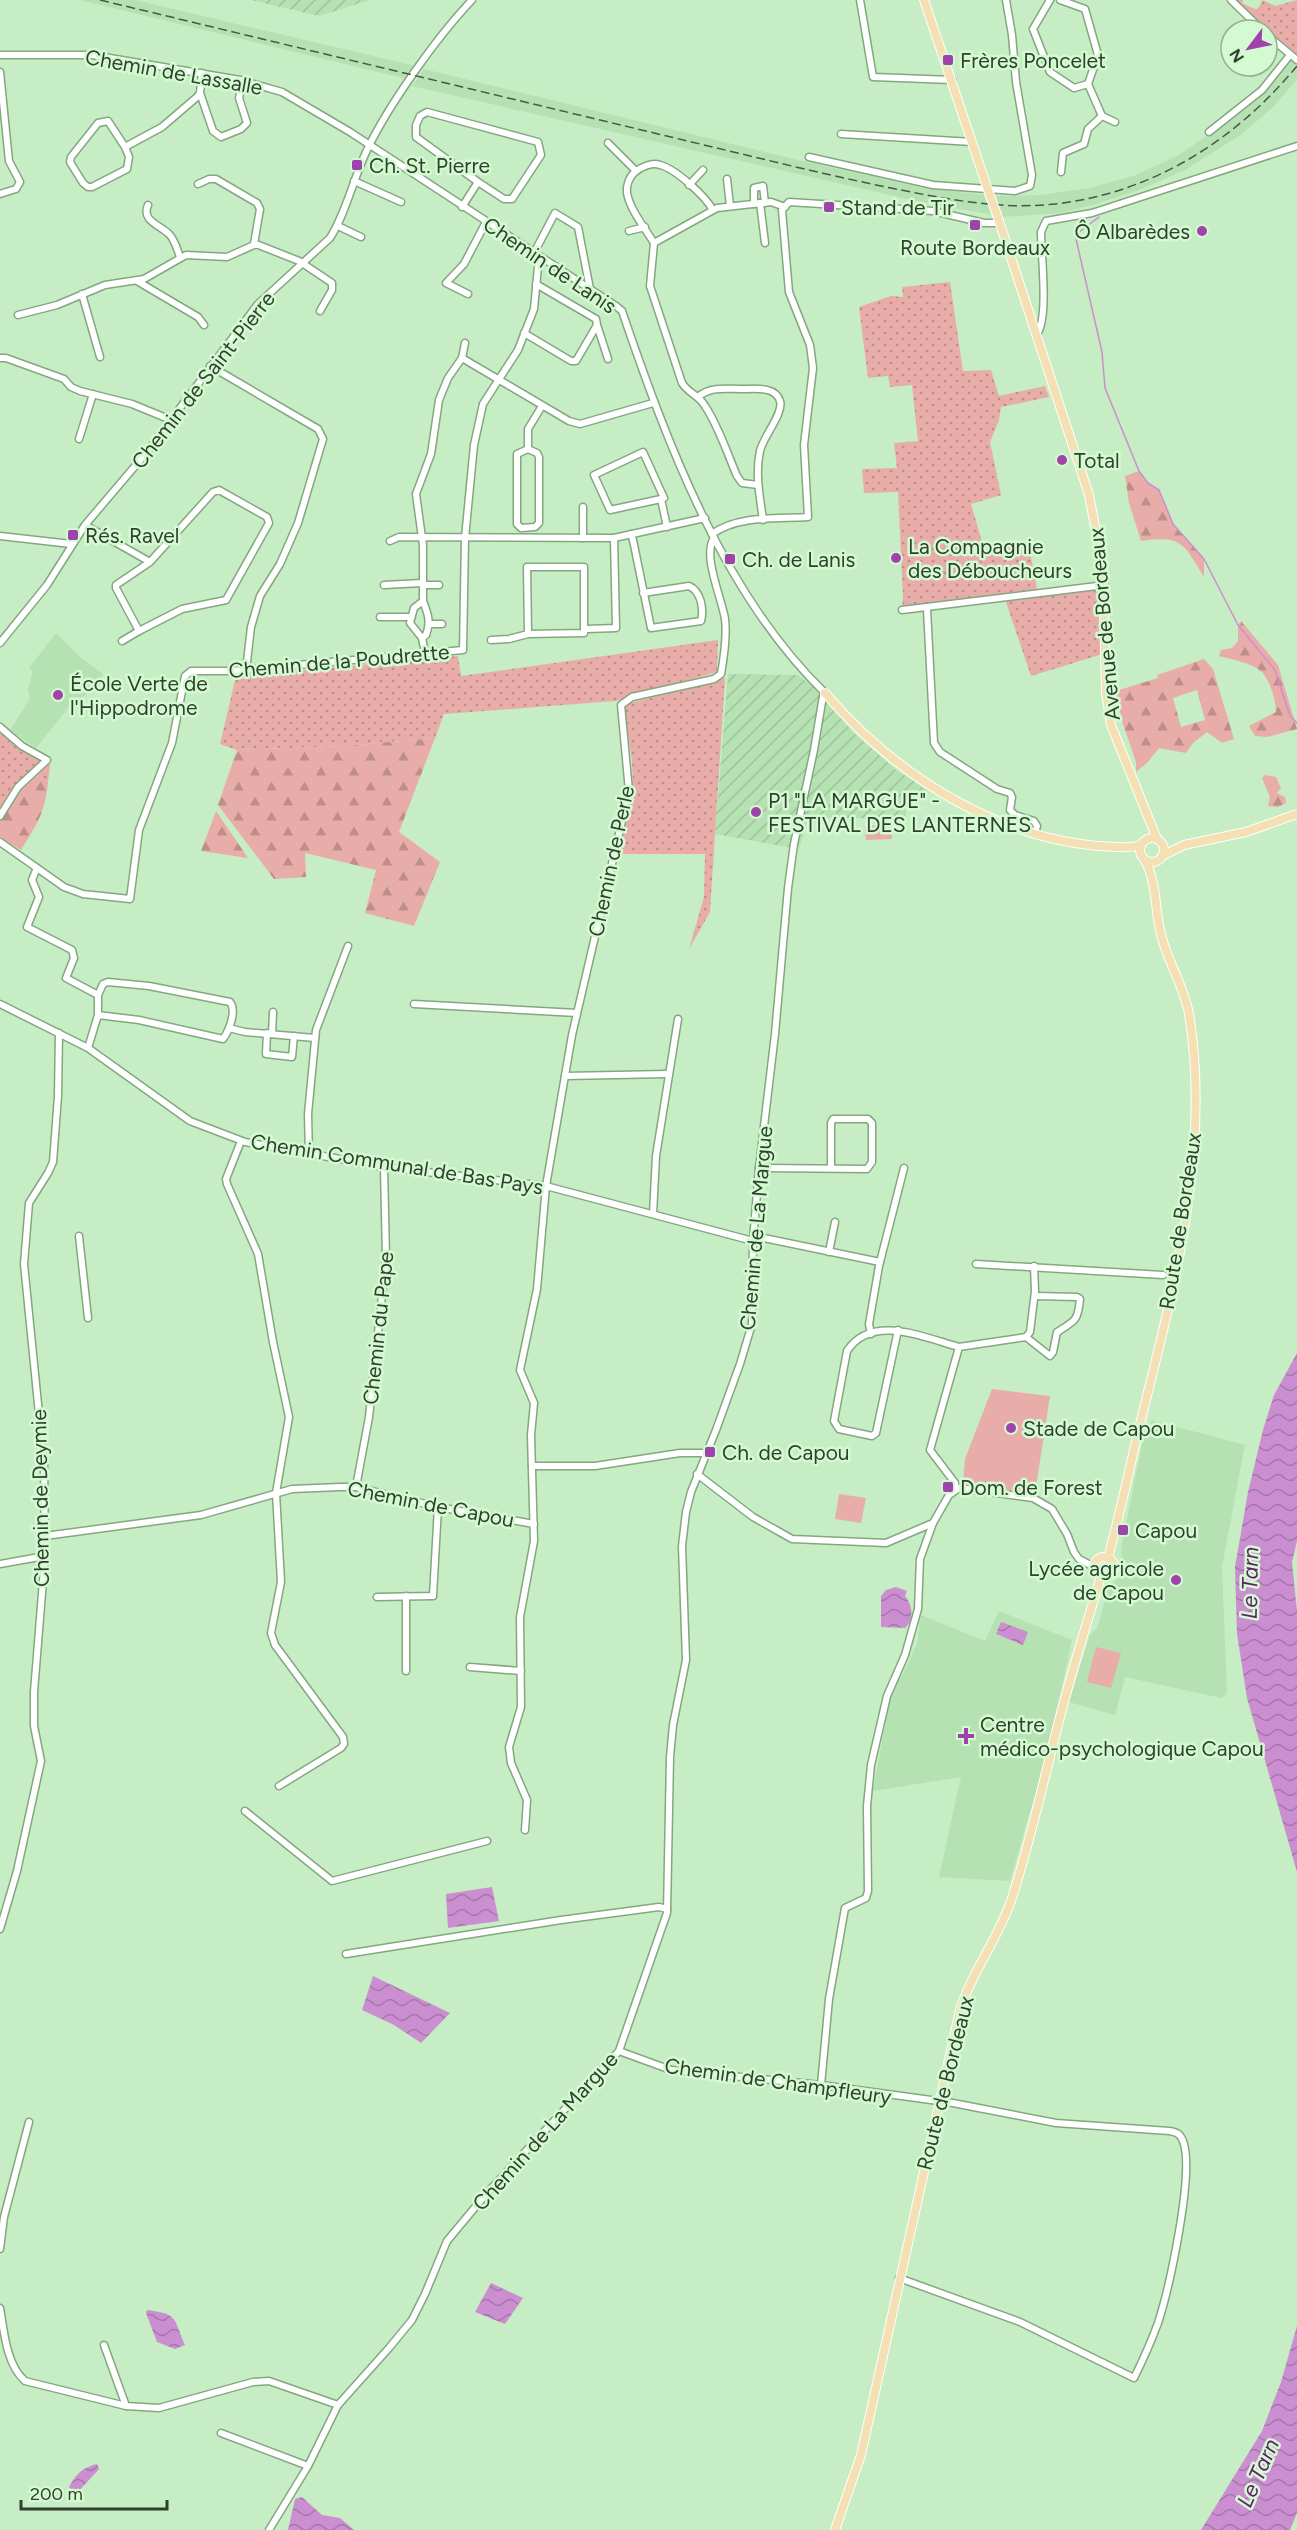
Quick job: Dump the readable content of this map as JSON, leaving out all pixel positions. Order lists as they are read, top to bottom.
{
  "streets": {
    "main road": ["Avenue de Bordeaux", "Route de Bordeaux"],
    "street": [
      "Chemin de Lassalle",
      "Chemin de Lanis",
      "Chemin de Saint-Pierre",
      "Chemin de la Poudrette",
      "Chemin de Perle",
      "Chemin Communal de Bas Pays",
      "Chemin de La Margue",
      "Chemin du Pape",
      "Chemin de Deymie",
      "Chemin de Capou",
      "Chemin de Champfleury"
    ]
  },
  "crossings": [
    ["Chemin de Lassalle", "Chemin de Lanis"],
    ["Chemin de Lassalle", "Chemin de Saint-Pierre"],
    ["Chemin de Lanis", "Chemin de Saint-Pierre"],
    ["Chemin de Lanis", "Chemin de la Poudrette"],
    ["Chemin de Lanis", "Chemin de Perle"],
    ["Avenue de Bordeaux", "Route de Bordeaux"],
    ["Chemin de Perle", "Chemin Communal de Bas Pays"],
    ["Chemin de Perle", "Chemin de Capou"],
    ["Chemin Communal de Bas Pays", "Chemin de La Margue"],
    ["Chemin Communal de Bas Pays", "Chemin du Pape"],
    ["Chemin Communal de Bas Pays", "Chemin de Deymie"],
    ["Route de Bordeaux", "Chemin de Champfleury"],
    ["Chemin de La Margue", "Chemin de Champfleury"],
    ["Chemin du Pape", "Chemin de Capou"],
    ["Chemin de Deymie", "Chemin de Capou"]
  ],
  "water": ["Le Tarn"],
  "places": {
    "transit": [
      "Frères Poncelet",
      "Ch. St. Pierre",
      "Stand de Tir",
      "Route Bordeaux",
      "Rés. Ravel",
      "Ch. de Lanis",
      "Ch. de Capou",
      "Dom. de Forest",
      "Capou"
    ],
    "other": [
      "Ô Albarèdes",
      "Total",
      "La Compagnie des Déboucheurs",
      "École Verte de l'Hippodrome",
      "P1 \"LA MARGUE\" - FESTIVAL DES LANTERNES",
      "Stade de Capou",
      "Lycée agricole de Capou"
    ],
    "health": ["Centre médico-psychologique Capou"]
  },
  "scale_bar": "200 m",
  "north": "bottom left"
}
